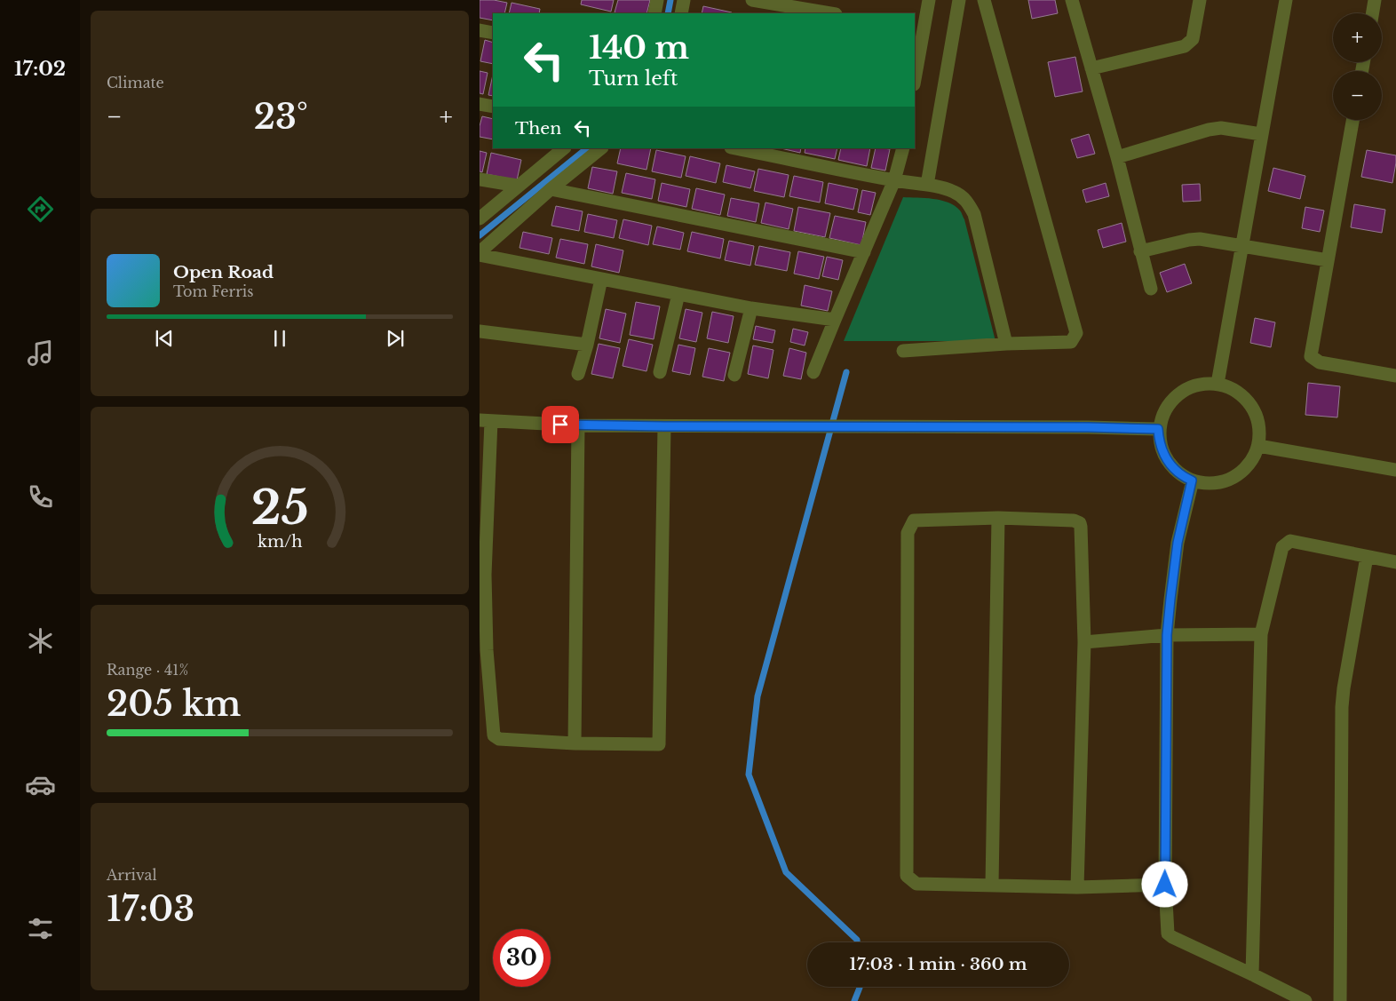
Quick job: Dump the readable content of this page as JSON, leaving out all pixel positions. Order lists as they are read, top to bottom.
{
  "page": {
    "tabs": "17:02",
    "tile": [
      "Climate",
      ["Range · 41%", "205 km"],
      ["Arrival", "17:03"]
    ],
    "map_buttons": ["+", "−"],
    "turn": ["140 m", "Turn left"],
    "heat": ["−", "23°", "+"],
    "then": "Then",
    "song": ["Open Road", "Tom Ferris"],
    "limit": "30",
    "trip": "17:03 · 1 min · 360 m",
    "gauge": ["25", "km/h"]
  }
}
